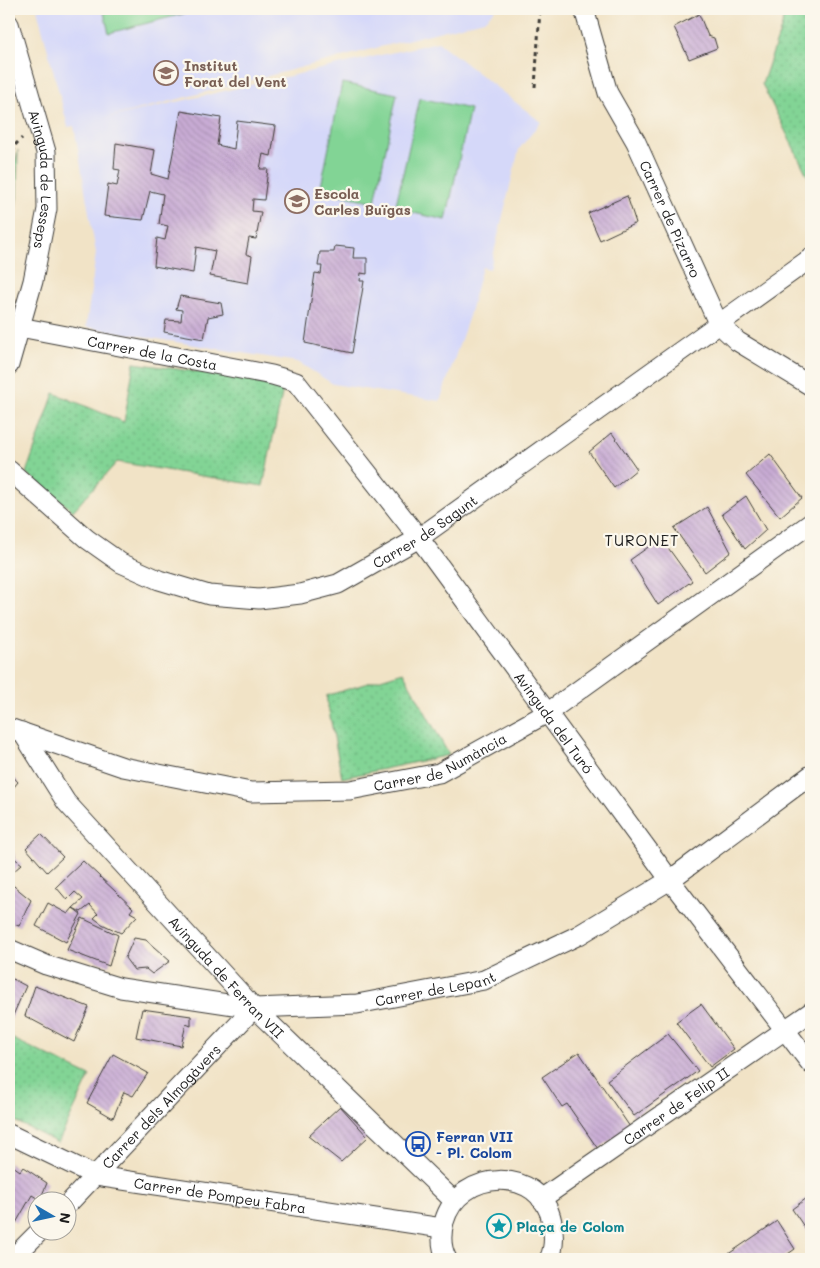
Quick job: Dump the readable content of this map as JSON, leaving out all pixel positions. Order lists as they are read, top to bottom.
{
  "streets": {
    "street": [
      "Avinguda de Lesseps",
      "Carrer de Pizarro",
      "Carrer de la Costa",
      "Carrer de Sagunt",
      "Avinguda del Turó",
      "Carrer de Numància",
      "Avinguda de Ferran VII",
      "Carrer de Lepant",
      "Carrer dels Almogàvers",
      "Carrer de Felip II",
      "Carrer de Pompeu Fabra"
    ]
  },
  "crossings": [
    ["Avinguda de Lesseps", "Carrer de la Costa"],
    ["Carrer de Pizarro", "Carrer de Sagunt"],
    ["Carrer de la Costa", "Avinguda del Turó"],
    ["Carrer de Sagunt", "Avinguda del Turó"],
    ["Avinguda del Turó", "Carrer de Numància"],
    ["Avinguda del Turó", "Carrer de Lepant"],
    ["Avinguda del Turó", "Carrer de Felip II"],
    ["Carrer de Numància", "Avinguda de Ferran VII"],
    ["Avinguda de Ferran VII", "Carrer de Lepant"],
    ["Avinguda de Ferran VII", "Carrer dels Almogàvers"],
    ["Carrer de Lepant", "Carrer dels Almogàvers"],
    ["Carrer dels Almogàvers", "Carrer de Pompeu Fabra"]
  ],
  "districts": ["TURONET"],
  "places": {
    "school or university": ["Institut Forat del Vent", "Escola Carles Buïgas"],
    "bus stop": ["Ferran VII - Pl. Colom"],
    "place": ["Plaça de Colom"]
  },
  "north": "right"
}
